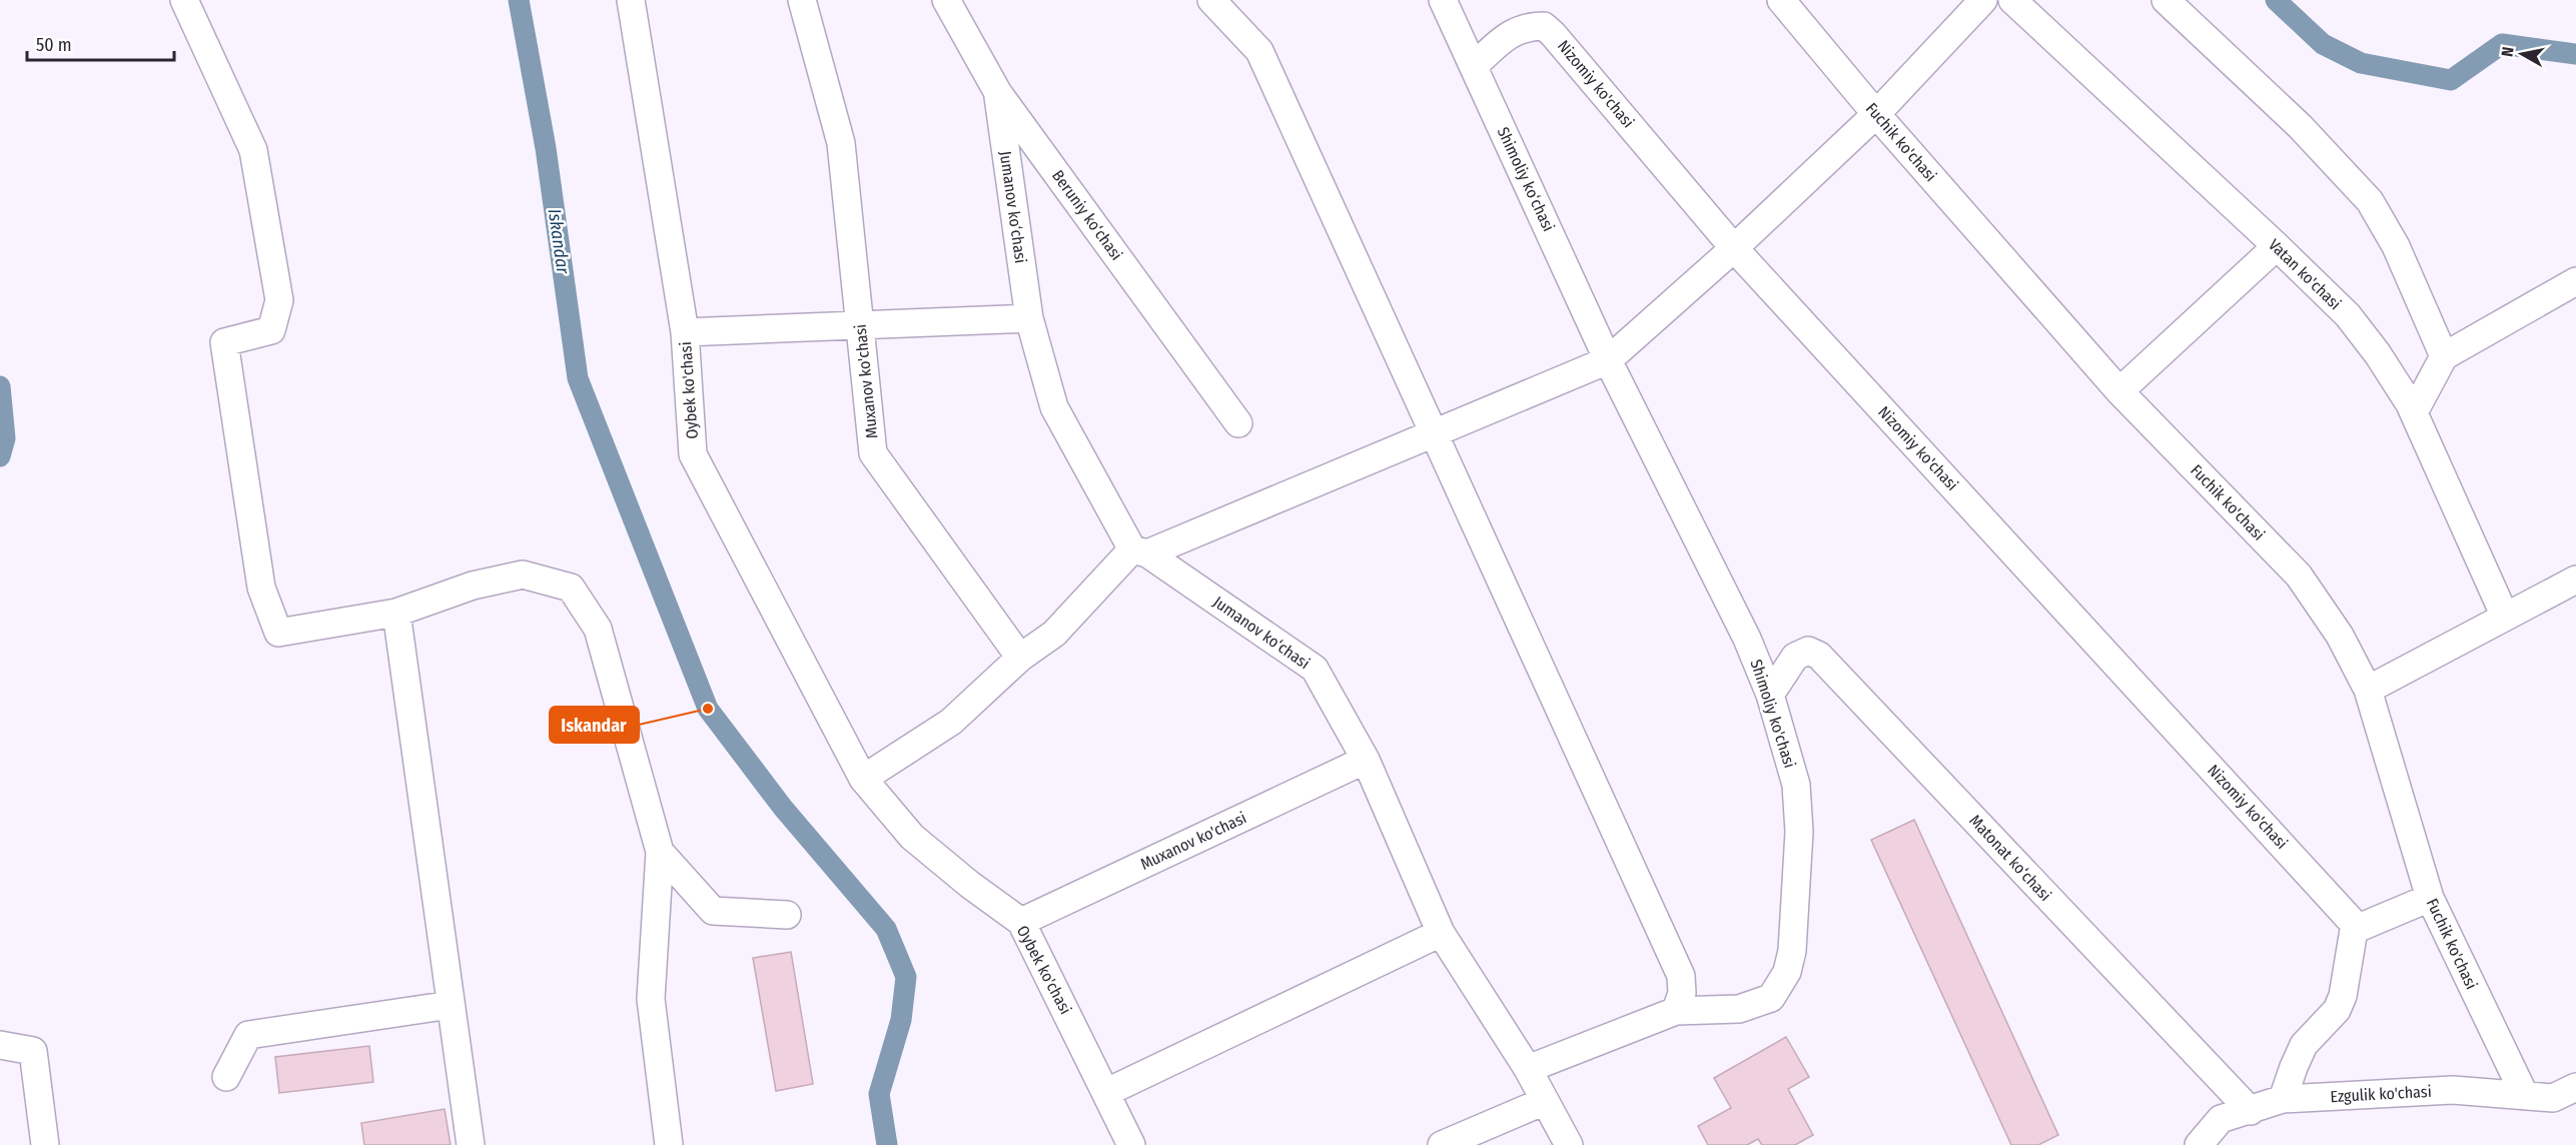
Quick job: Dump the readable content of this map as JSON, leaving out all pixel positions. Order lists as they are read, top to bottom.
{
  "streets": {
    "street": [
      "Nizomiy ko'chasi",
      "Fuchik ko'chasi",
      "Shimoliy ko‘chasi",
      "Jumanov ko‘chasi",
      "Beruniy ko‘chasi",
      "Vatan ko'chasi",
      "Muxanov ko'chasi",
      "Oybek ko'chasi",
      "Shimoliy ko'chasi",
      "Matonat ko‘chasi",
      "Ezgulik ko'chasi"
    ]
  },
  "crossings": [
    ["Nizomiy ko'chasi", "Shimoliy ko‘chasi"],
    ["Fuchik ko'chasi", "Ezgulik ko'chasi"],
    ["Shimoliy ko‘chasi", "Shimoliy ko'chasi"],
    ["Jumanov ko‘chasi", "Beruniy ko‘chasi"],
    ["Jumanov ko‘chasi", "Muxanov ko'chasi"],
    ["Jumanov ko‘chasi", "Shimoliy ko'chasi"],
    ["Muxanov ko'chasi", "Oybek ko'chasi"],
    ["Shimoliy ko'chasi", "Matonat ko‘chasi"],
    ["Matonat ko‘chasi", "Ezgulik ko'chasi"]
  ],
  "water": ["Iskandar"],
  "places": ["Iskandar"],
  "scale_bar": "50 m",
  "north": "left"
}
